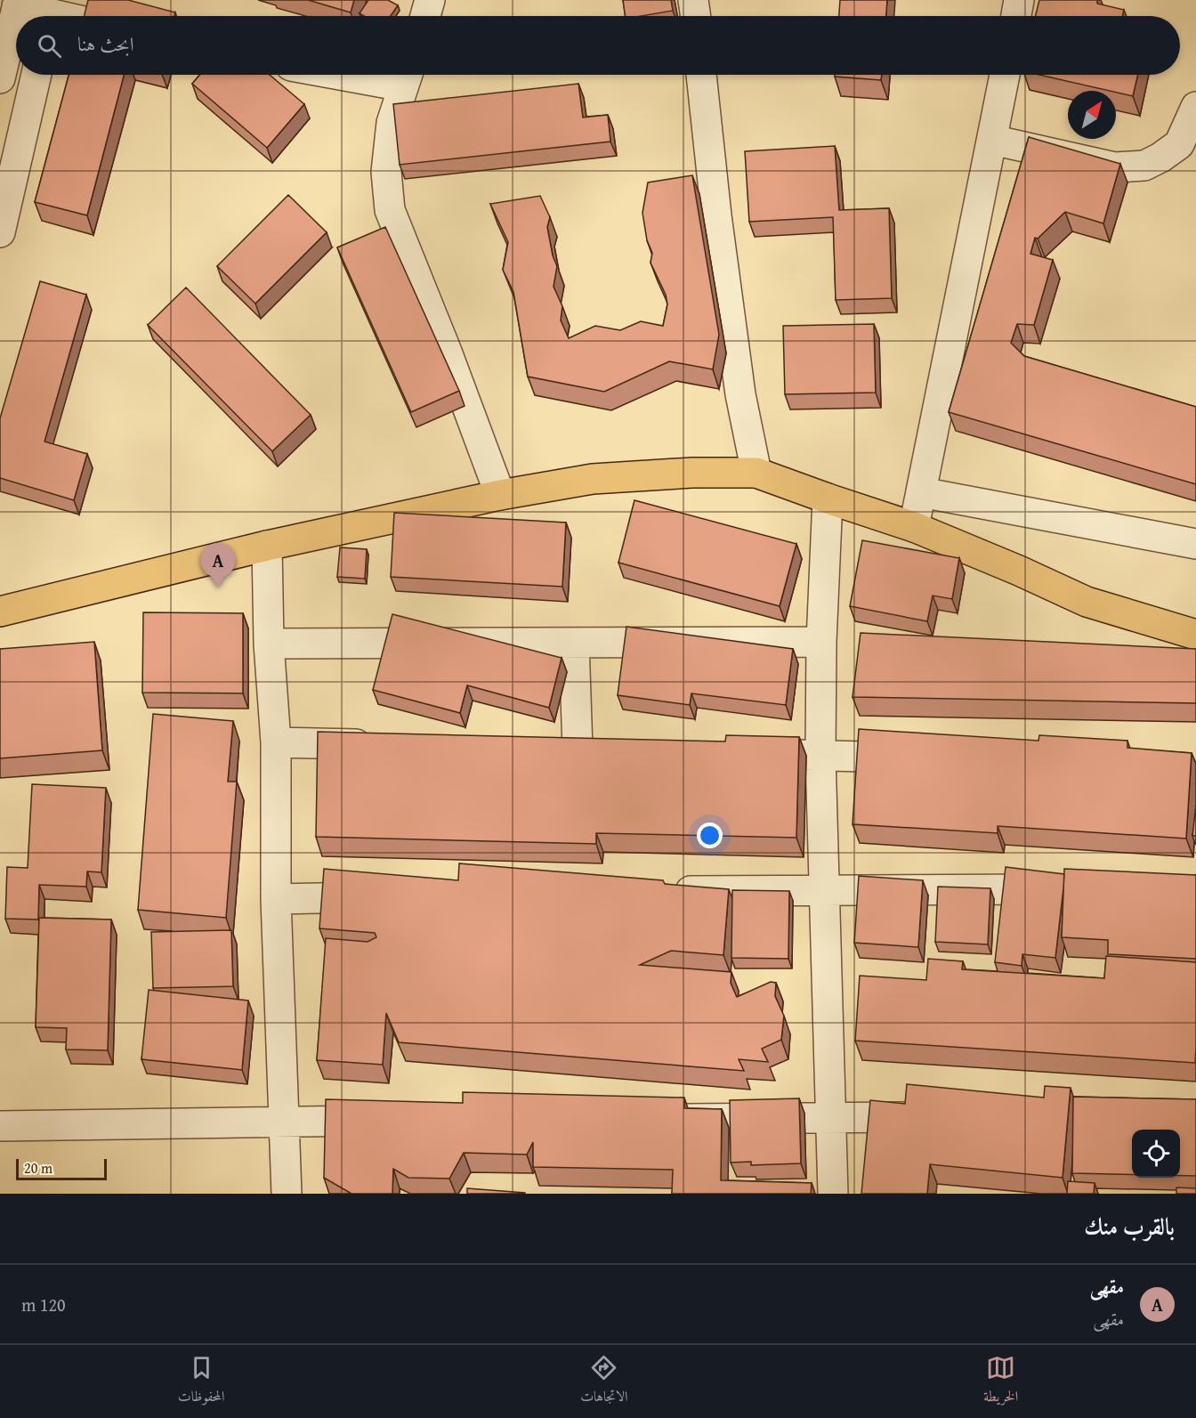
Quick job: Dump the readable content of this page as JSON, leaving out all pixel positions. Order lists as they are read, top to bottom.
{
  "scale_bar": "20 m",
  "north": "top right",
  "page": {
    "search": "ابحث هنا",
    "pins": "A",
    "scale": "20 m",
    "heading": "بالقرب منك",
    "list": [
      {
        "mark": "A",
        "name": "مقهى",
        "note": "مقهى",
        "value": "120 m"
      }
    ],
    "nav": ["الخريطة", "الاتجاهات", "المحفوظات"]
  }
}
